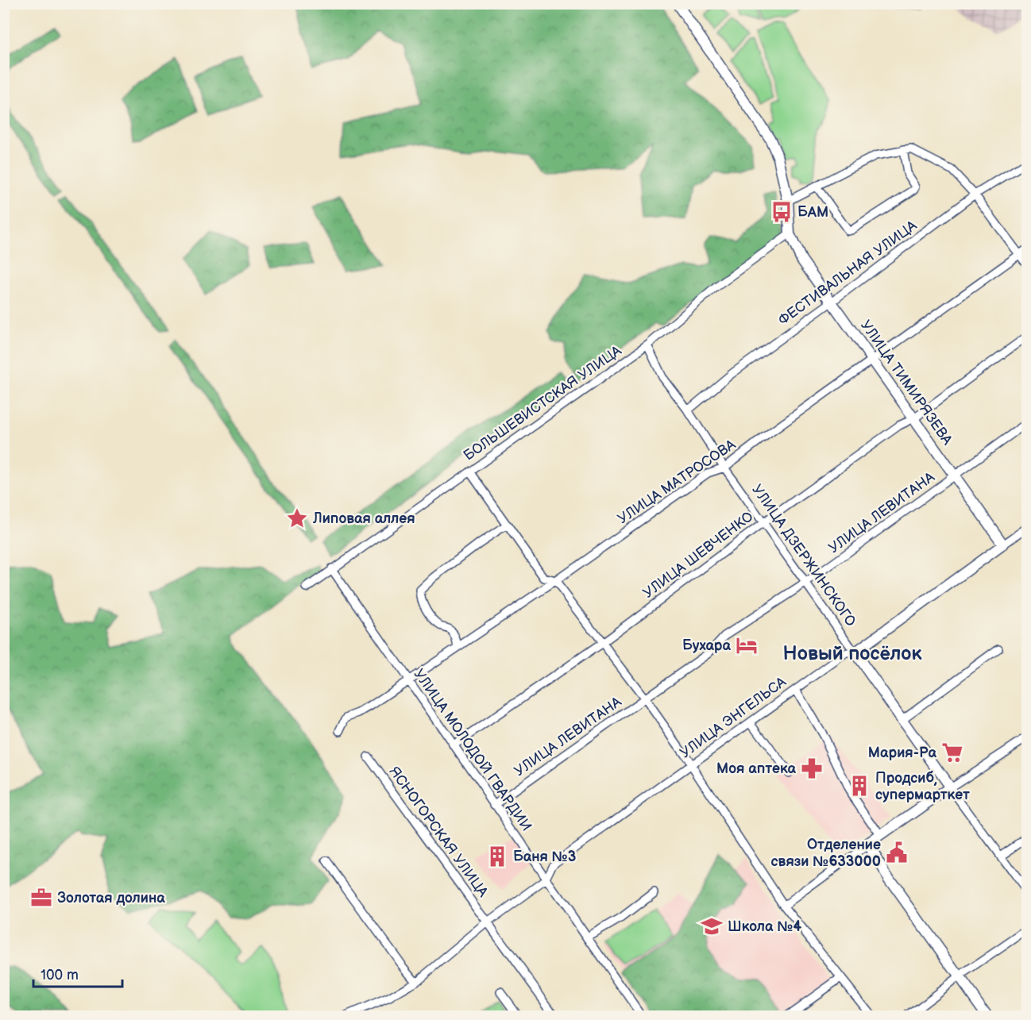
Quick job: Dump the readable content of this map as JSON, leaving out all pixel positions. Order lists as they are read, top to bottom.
{
  "streets": {
    "street": [
      "ФЕСТИВАЛЬНАЯ УЛИЦА",
      "УЛИЦА ТИМИРЯЗЕВА",
      "БОЛЬШЕВИСТСКАЯ УЛИЦА",
      "УЛИЦА МАТРОСОВА",
      "УЛИЦА ЛЕВИТАНА",
      "УЛИЦА ШЕВЧЕНКО",
      "УЛИЦА ДЗЕРЖИНСКОГО",
      "УЛИЦА ЭНГЕЛЬСА",
      "УЛИЦА МОЛОДОЙ ГВАРДИИ",
      "ЯСНОГОРСКАЯ УЛИЦА"
    ]
  },
  "crossings": [
    ["ФЕСТИВАЛЬНАЯ УЛИЦА", "УЛИЦА ТИМИРЯЗЕВА"],
    ["ФЕСТИВАЛЬНАЯ УЛИЦА", "УЛИЦА ДЗЕРЖИНСКОГО"],
    ["УЛИЦА ТИМИРЯЗЕВА", "БОЛЬШЕВИСТСКАЯ УЛИЦА"],
    ["УЛИЦА ТИМИРЯЗЕВА", "УЛИЦА МАТРОСОВА"],
    ["УЛИЦА ТИМИРЯЗЕВА", "УЛИЦА ЛЕВИТАНА"],
    ["УЛИЦА ТИМИРЯЗЕВА", "УЛИЦА ШЕВЧЕНКО"],
    ["УЛИЦА ТИМИРЯЗЕВА", "УЛИЦА ЭНГЕЛЬСА"],
    ["БОЛЬШЕВИСТСКАЯ УЛИЦА", "УЛИЦА ДЗЕРЖИНСКОГО"],
    ["БОЛЬШЕВИСТСКАЯ УЛИЦА", "УЛИЦА МОЛОДОЙ ГВАРДИИ"],
    ["УЛИЦА МАТРОСОВА", "УЛИЦА ДЗЕРЖИНСКОГО"],
    ["УЛИЦА МАТРОСОВА", "УЛИЦА МОЛОДОЙ ГВАРДИИ"],
    ["УЛИЦА ЛЕВИТАНА", "УЛИЦА ДЗЕРЖИНСКОГО"],
    ["УЛИЦА ЛЕВИТАНА", "УЛИЦА МОЛОДОЙ ГВАРДИИ"],
    ["УЛИЦА ШЕВЧЕНКО", "УЛИЦА ДЗЕРЖИНСКОГО"],
    ["УЛИЦА ШЕВЧЕНКО", "УЛИЦА МОЛОДОЙ ГВАРДИИ"],
    ["УЛИЦА ДЗЕРЖИНСКОГО", "УЛИЦА ЭНГЕЛЬСА"],
    ["УЛИЦА ЭНГЕЛЬСА", "УЛИЦА МОЛОДОЙ ГВАРДИИ"],
    ["УЛИЦА ЭНГЕЛЬСА", "ЯСНОГОРСКАЯ УЛИЦА"]
  ],
  "districts": ["Новый посёлок"],
  "places": {
    "bus stop": ["БАМ"],
    "place": ["Липовая аллея"],
    "hotel": ["Бухара"],
    "supermarket": ["Мария-Ра"],
    "pharmacy": ["Моя аптека"],
    "building": ["Продсиб, супермарткет", "Баня №3"],
    "public building": ["Отделение связи №633000"],
    "office": ["Золотая долина"],
    "school or university": ["Школа №4"]
  },
  "scale_bar": "100 m"
}
